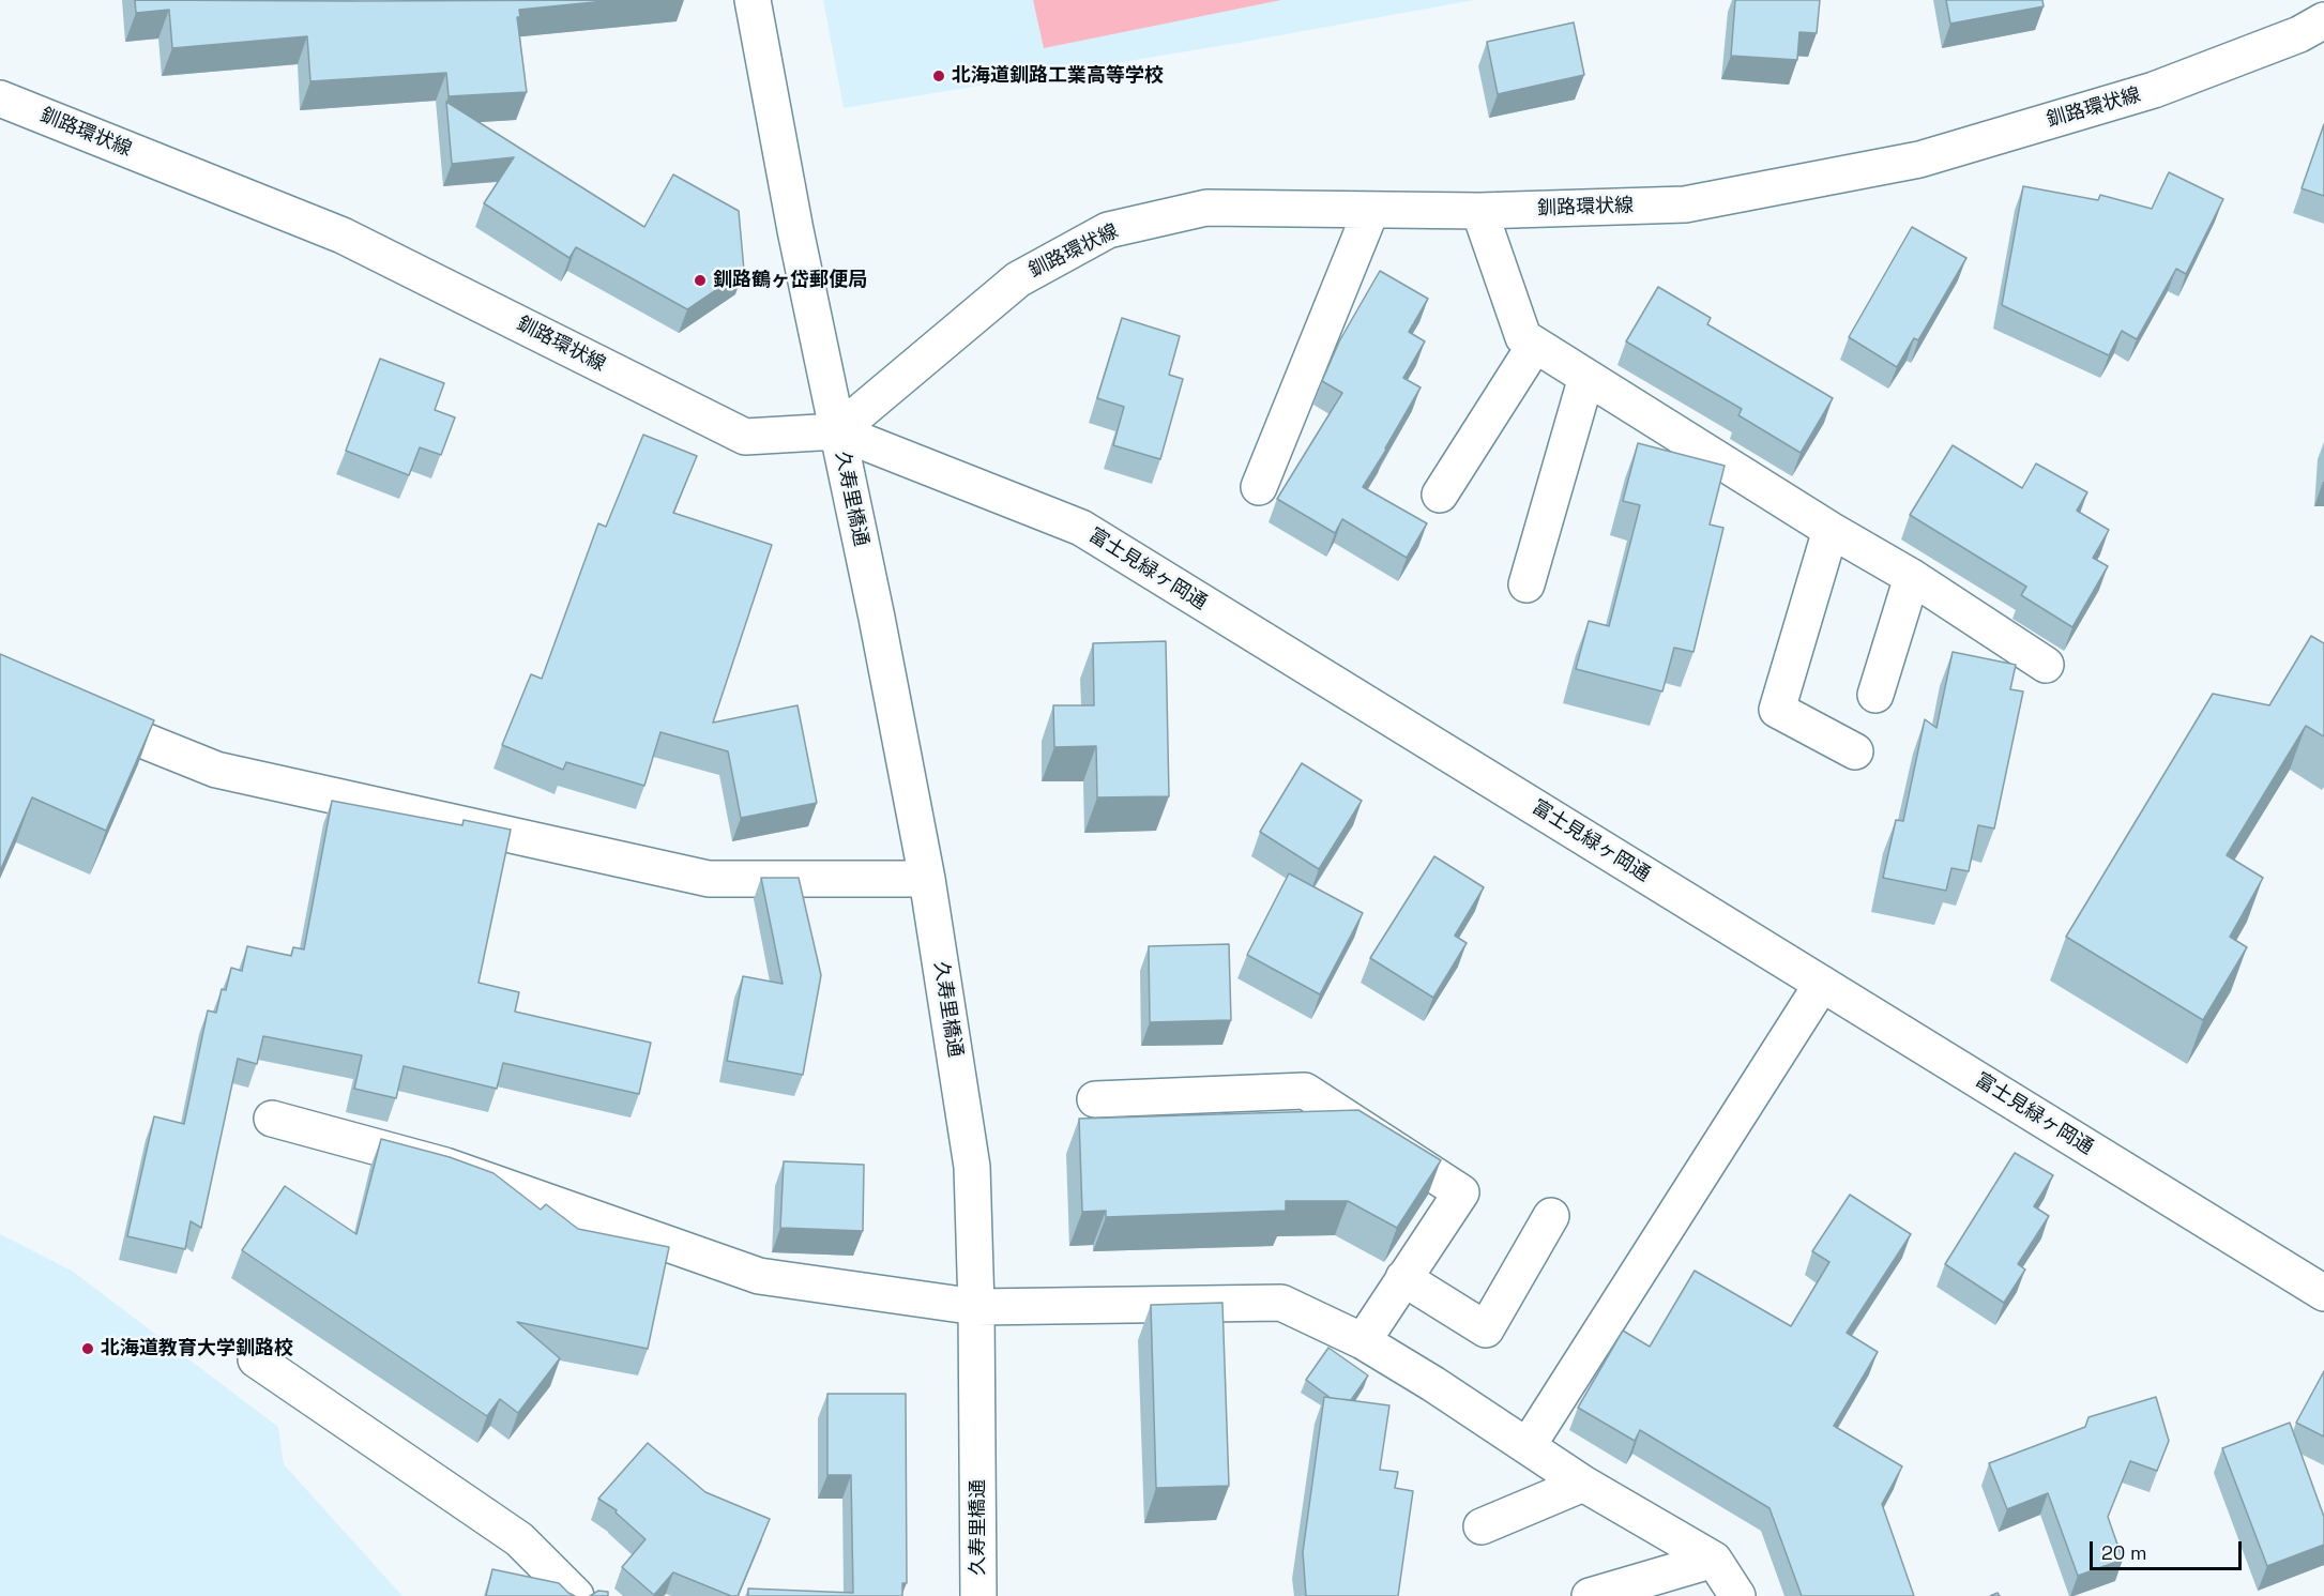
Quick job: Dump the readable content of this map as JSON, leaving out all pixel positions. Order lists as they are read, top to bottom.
{
  "streets": {
    "street": ["釧路環状線", "久寿里橋通", "富士見緑ヶ岡通"]
  },
  "crossings": [
    ["釧路環状線", "久寿里橋通"],
    ["釧路環状線", "富士見緑ヶ岡通"],
    ["久寿里橋通", "富士見緑ヶ岡通"]
  ],
  "places": ["北海道釧路工業高等学校", "釧路鶴ヶ岱郵便局", "北海道教育大学釧路校"],
  "scale_bar": "20 m"
}
